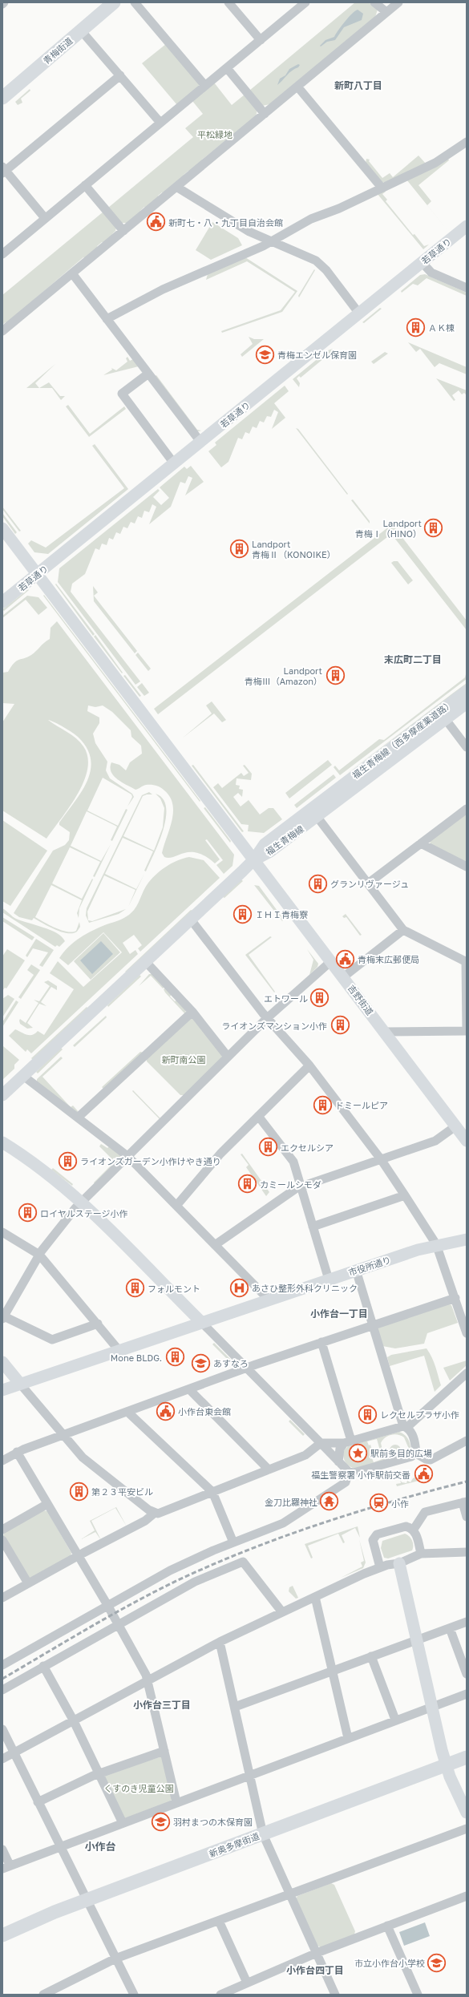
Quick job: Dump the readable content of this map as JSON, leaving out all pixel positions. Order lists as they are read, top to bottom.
{
  "streets": {
    "main road": ["青梅街道", "新奥多摩街道"],
    "street": [
      "若草通り",
      "福生青梅線（西多摩産業道路）",
      "福生青梅線",
      "吉野街道",
      "市役所通り"
    ]
  },
  "crossings": [
    ["若草通り", "吉野街道"],
    ["福生青梅線（西多摩産業道路）", "福生青梅線"],
    ["福生青梅線", "吉野街道"]
  ],
  "districts": [
    "新町八丁目",
    "末広町二丁目",
    "小作台一丁目",
    "小作台三丁目",
    "小作台",
    "小作台四丁目"
  ],
  "parks": ["平松緑地", "新町南公園", "くすのき児童公園"],
  "places": {
    "public building": [
      "新町七・八・九丁目自治会館",
      "青梅末広郵便局",
      "小作台東会館",
      "福生警察署 小作駅前交番"
    ],
    "building": [
      "ＡＫ棟",
      "Landport 青梅Ⅰ（HINO）",
      "Landport 青梅Ⅱ（KONOIKE）",
      "Landport 青梅Ⅲ（Amazon）",
      "グランリヴァージュ",
      "ＩＨＩ青梅寮",
      "エトワール",
      "ライオンズマンション小作",
      "ドミールピア",
      "エクセルシア",
      "ライオンズガーデン小作けやき通り",
      "カミールシモダ",
      "ロイヤルステージ小作",
      "フォルモント",
      "Mone BLDG.",
      "レクセルプラザ小作",
      "第２３平安ビル"
    ],
    "school or university": [
      "青梅エンゼル保育園",
      "あすなろ",
      "羽村まつの木保育園",
      "市立小作台小学校"
    ],
    "hospital": ["あさひ整形外科クリニック"],
    "place": ["駅前多目的広場"],
    "temple": ["金刀比羅神社"],
    "station": ["小作"]
  }
}
